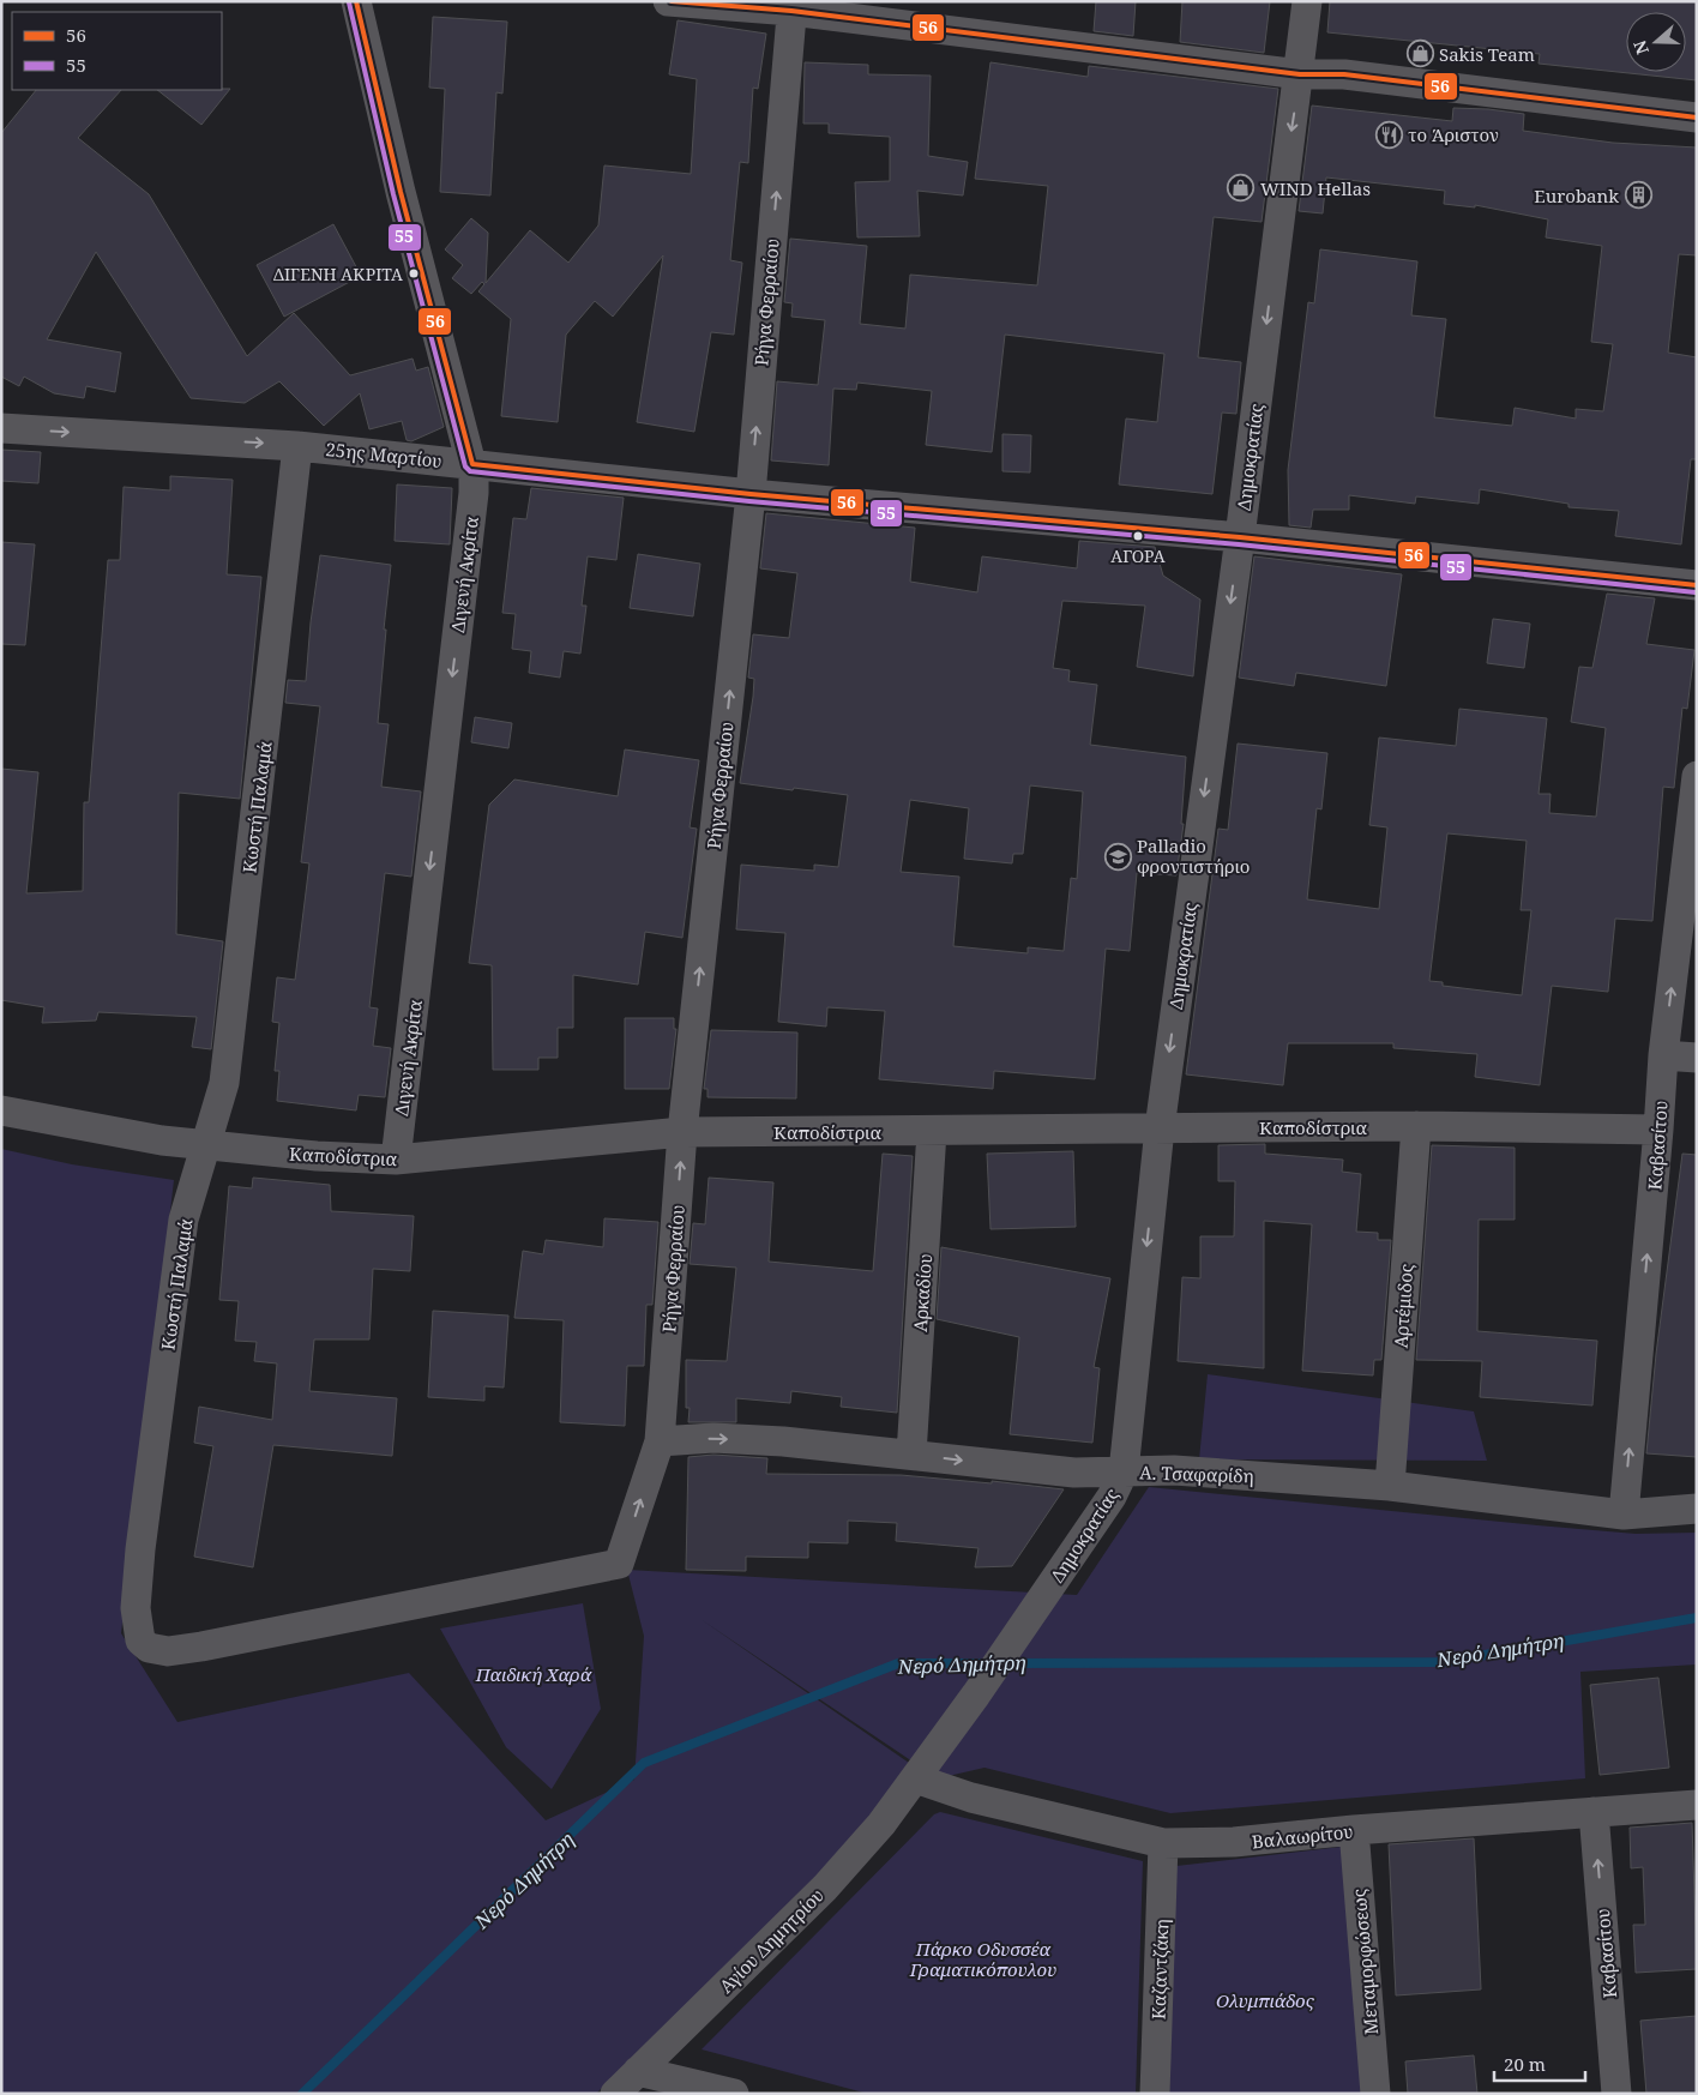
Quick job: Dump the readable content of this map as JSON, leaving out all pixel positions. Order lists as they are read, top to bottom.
{
  "streets": {
    "street": [
      "Ρήγα Φερραίου",
      "25ης Μαρτίου",
      "Δημοκρατίας",
      "Διγενή Ακρίτα",
      "Κωστή Παλαμά",
      "Καποδίστρια",
      "Καβασίτου",
      "Αρκαδίου",
      "Αρτέμιδος",
      "Α. Τσαφαρίδη",
      "Βαλαωρίτου",
      "Αγίου Δημητρίου",
      "Μεταμορφώσεως",
      "Καζαντζάκη"
    ]
  },
  "crossings": [
    ["Ρήγα Φερραίου", "25ης Μαρτίου"],
    ["Ρήγα Φερραίου", "Κωστή Παλαμά"],
    ["Ρήγα Φερραίου", "Καποδίστρια"],
    ["Ρήγα Φερραίου", "Α. Τσαφαρίδη"],
    ["25ης Μαρτίου", "Δημοκρατίας"],
    ["25ης Μαρτίου", "Διγενή Ακρίτα"],
    ["25ης Μαρτίου", "Κωστή Παλαμά"],
    ["Δημοκρατίας", "Καποδίστρια"],
    ["Δημοκρατίας", "Α. Τσαφαρίδη"],
    ["Δημοκρατίας", "Βαλαωρίτου"],
    ["Δημοκρατίας", "Αγίου Δημητρίου"],
    ["Διγενή Ακρίτα", "Καποδίστρια"],
    ["Κωστή Παλαμά", "Καποδίστρια"],
    ["Καποδίστρια", "Καβασίτου"],
    ["Καποδίστρια", "Αρκαδίου"],
    ["Καποδίστρια", "Αρτέμιδος"],
    ["Καβασίτου", "Α. Τσαφαρίδη"],
    ["Καβασίτου", "Βαλαωρίτου"],
    ["Αρκαδίου", "Α. Τσαφαρίδη"],
    ["Αρτέμιδος", "Α. Τσαφαρίδη"],
    ["Βαλαωρίτου", "Αγίου Δημητρίου"],
    ["Βαλαωρίτου", "Μεταμορφώσεως"],
    ["Βαλαωρίτου", "Καζαντζάκη"]
  ],
  "one_way": [
    "Ρήγα Φερραίου",
    "Δημοκρατίας",
    "Διγενή Ακρίτα",
    "Καβασίτου",
    "Α. Τσαφαρίδη"
  ],
  "water": ["Νερό Δημήτρη"],
  "parks": ["Παιδική Χαρά", "Πάρκο Οδυσσέα Γραματικόπουλου", "Ολυμπιάδος"],
  "places": {
    "shop": ["Sakis Team", "WIND Hellas"],
    "restaurant": ["το Άριστον"],
    "building": ["Eurobank"],
    "other": ["ΔΙΓΕΝΗ ΑΚΡΙΤΑ", "ΑΓΟΡΑ"],
    "school or university": ["Palladio φροντιστήριο"]
  },
  "lines": ["transit line 56", "transit line 55"],
  "legend": ["56", "55"],
  "scale_bar": "20 m",
  "north": "left"
}
